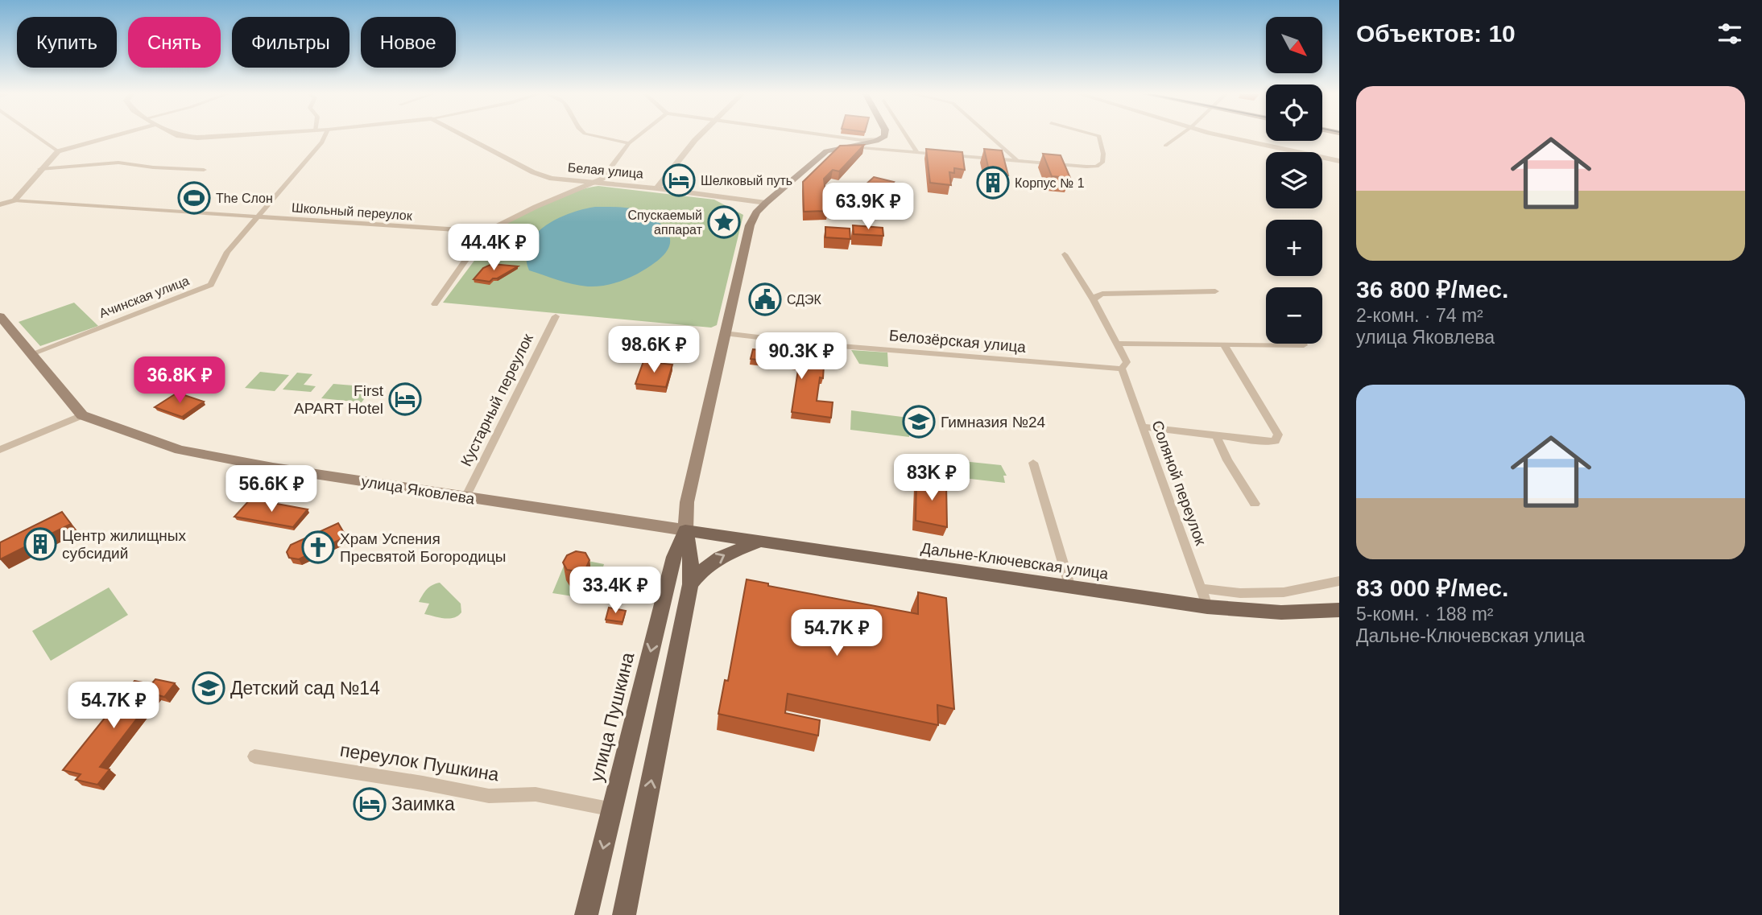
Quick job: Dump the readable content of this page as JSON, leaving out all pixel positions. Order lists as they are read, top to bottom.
{
  "streets": {
    "main road": ["улица Яковлева", "Дальне-Ключевская улица", "улица Пушкина"],
    "street": [
      "Белая улица",
      "Школьный переулок",
      "Ачинская улица",
      "Белозёрская улица",
      "Кустарный переулок",
      "Соляной переулок",
      "переулок Пушкина"
    ]
  },
  "crossings": [
    ["Школьный переулок", "Ачинская улица"],
    ["Белозёрская улица", "Соляной переулок"],
    ["Белозёрская улица", "улица Пушкина"],
    ["Кустарный переулок", "улица Яковлева"],
    ["Соляной переулок", "Дальне-Ключевская улица"],
    ["улица Яковлева", "Дальне-Ключевская улица"],
    ["улица Яковлева", "улица Пушкина"],
    ["Дальне-Ключевская улица", "улица Пушкина"],
    ["улица Пушкина", "переулок Пушкина"]
  ],
  "places": {
    "hotel": ["Шелковый путь", "First APART Hotel", "Заимка"],
    "building": ["Корпус № 1", "Центр жилищных субсидий"],
    "sports": ["The Слон"],
    "place": ["Спускаемый аппарат"],
    "public building": ["СДЭК"],
    "school or university": ["Гимназия №24", "Детский сад №14"],
    "church": ["Храм Успения Пресвятой Богородицы"]
  },
  "north": "bottom right",
  "page": {
    "heading": "Объектов: 10",
    "map_buttons": ["+", "−"],
    "chip": [
      "Купить",
      "Снять",
      "Фильтры",
      "Новое"
    ],
    "list": [
      {
        "name": "36 800 ₽/мес.",
        "note": "2-комн. · 74 m² · улица Яковлева"
      },
      {
        "name": "83 000 ₽/мес.",
        "note": "5-комн. · 188 m² · Дальне-Ключевская улица"
      }
    ],
    "price": [
      "63.9K ₽",
      "44.4K ₽",
      "98.6K ₽",
      "90.3K ₽",
      "36.8K ₽",
      "83K ₽",
      "56.6K ₽",
      "33.4K ₽",
      "54.7K ₽",
      "54.7K ₽"
    ]
  }
}
